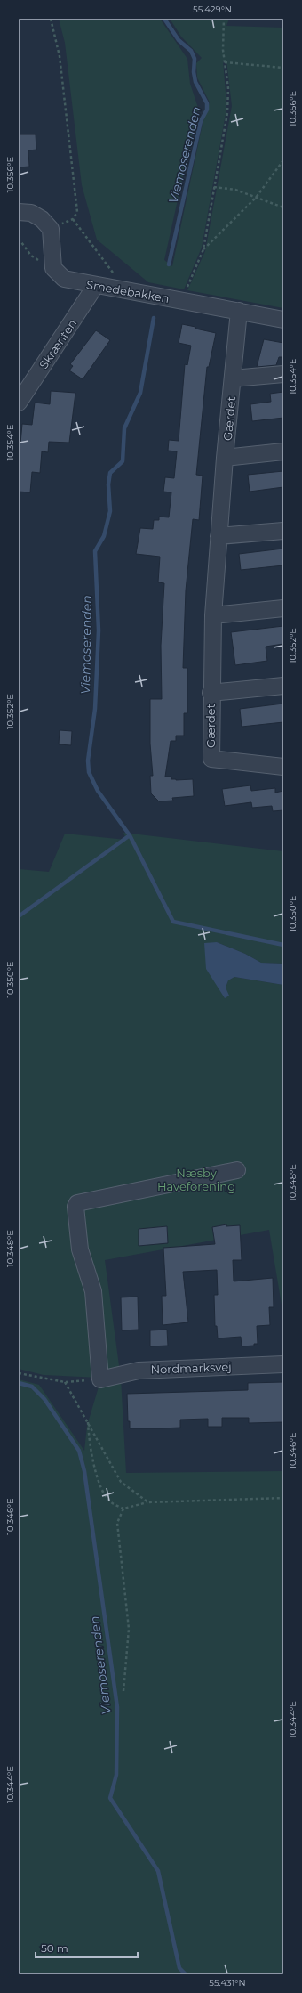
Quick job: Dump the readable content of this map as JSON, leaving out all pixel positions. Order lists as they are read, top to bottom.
{
  "streets": {
    "street": [
      "Smedebakken",
      "Skrænten",
      "Gærdet",
      "Nordmarksvej"
    ]
  },
  "crossings": [
    ["Smedebakken", "Skrænten"],
    ["Smedebakken", "Gærdet"]
  ],
  "water": ["Viemoserenden"],
  "parks": ["Næsby Haveforening"],
  "scale_bar": "50 m",
  "coordinates": [
    "55.429°N",
    "10.356°E",
    "10.354°E",
    "10.352°E",
    "10.350°E",
    "10.348°E",
    "10.346°E",
    "10.344°E",
    "55.431°N"
  ]
}
